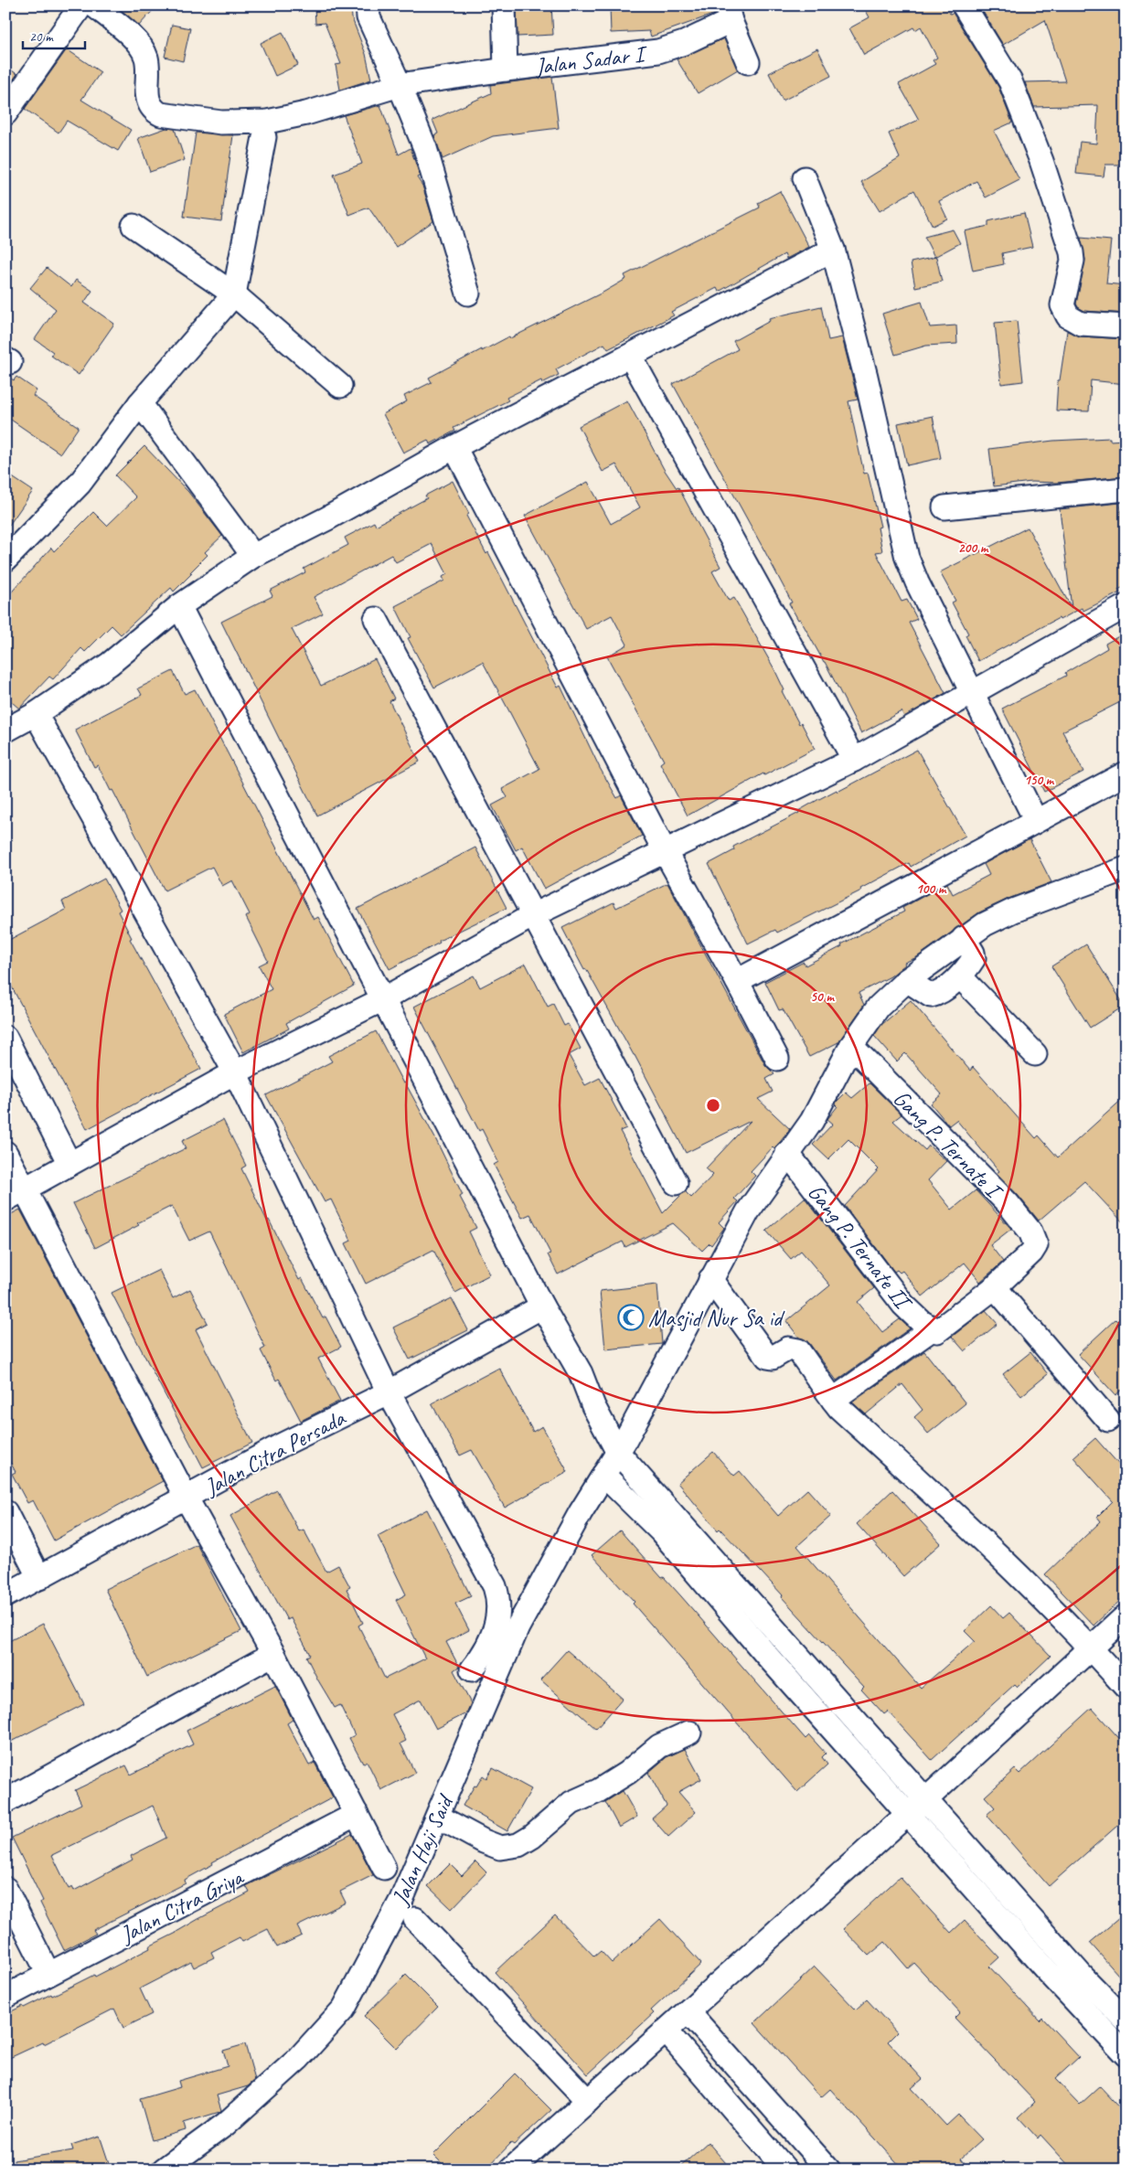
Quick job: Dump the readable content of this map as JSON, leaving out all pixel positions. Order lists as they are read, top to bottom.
{
  "streets": {
    "street": [
      "Jalan Sadar I",
      "Gang P. Ternate I",
      "Gang P. Ternate II",
      "Jalan Citra Persada",
      "Jalan Haji Said",
      "Jalan Citra Griya"
    ]
  },
  "crossings": [
    ["Gang P. Ternate I", "Jalan Haji Said"],
    ["Gang P. Ternate II", "Jalan Haji Said"]
  ],
  "places": {
    "mosque": ["Masjid Nur Sa id"]
  },
  "scale_bar": "20 m",
  "rings": [
    "200 m",
    "150 m",
    "100 m",
    "50 m"
  ]
}
